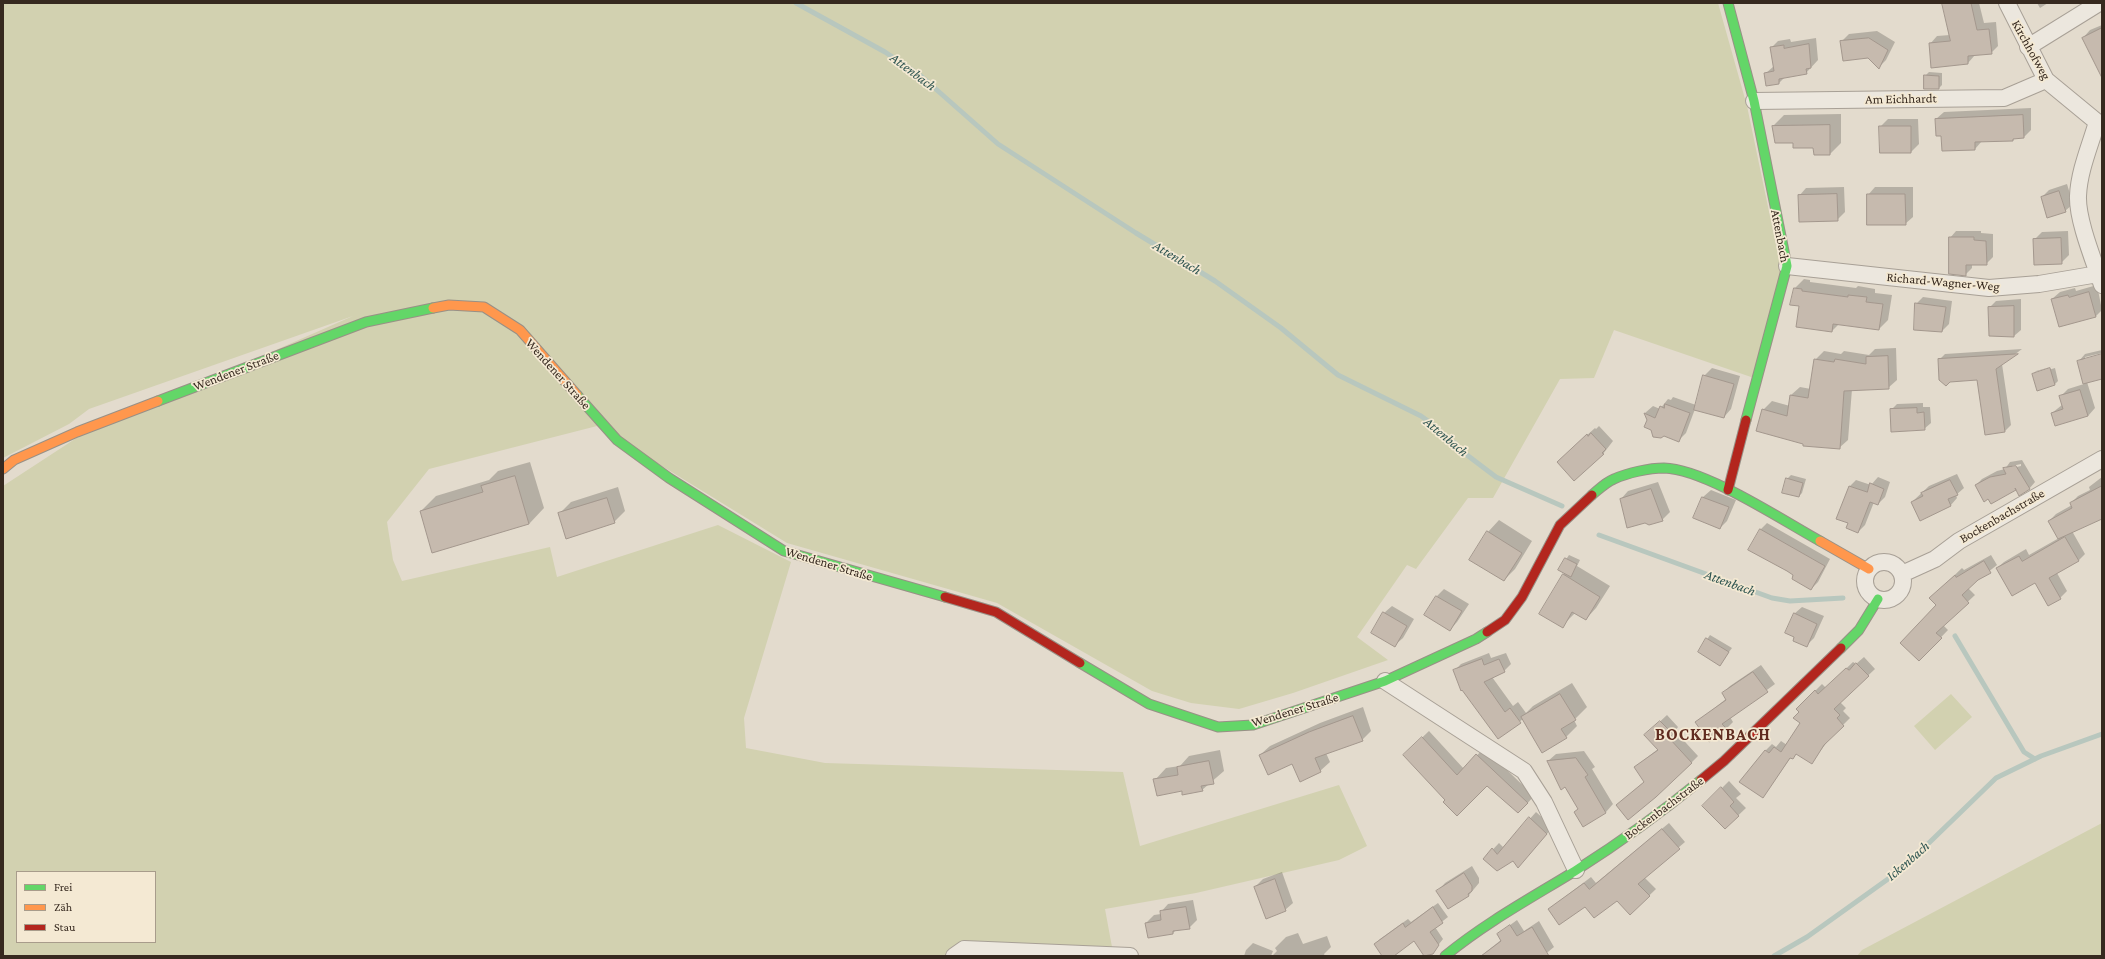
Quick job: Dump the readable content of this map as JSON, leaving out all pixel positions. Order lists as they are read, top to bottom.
{
  "streets": {
    "street": [
      "Kirchhofweg",
      "Am Eichhardt",
      "Attenbach",
      "Richard-Wagner-Weg",
      "Wendener Straße",
      "Bockenbachstraße"
    ]
  },
  "crossings": [
    ["Kirchhofweg", "Am Eichhardt"],
    ["Kirchhofweg", "Richard-Wagner-Weg"],
    ["Am Eichhardt", "Attenbach"],
    ["Attenbach", "Richard-Wagner-Weg"]
  ],
  "districts": ["BOCKENBACH"],
  "water": ["Attenbach", "Ickenbach"],
  "legend": ["Frei", "Zäh", "Stau"]
}
